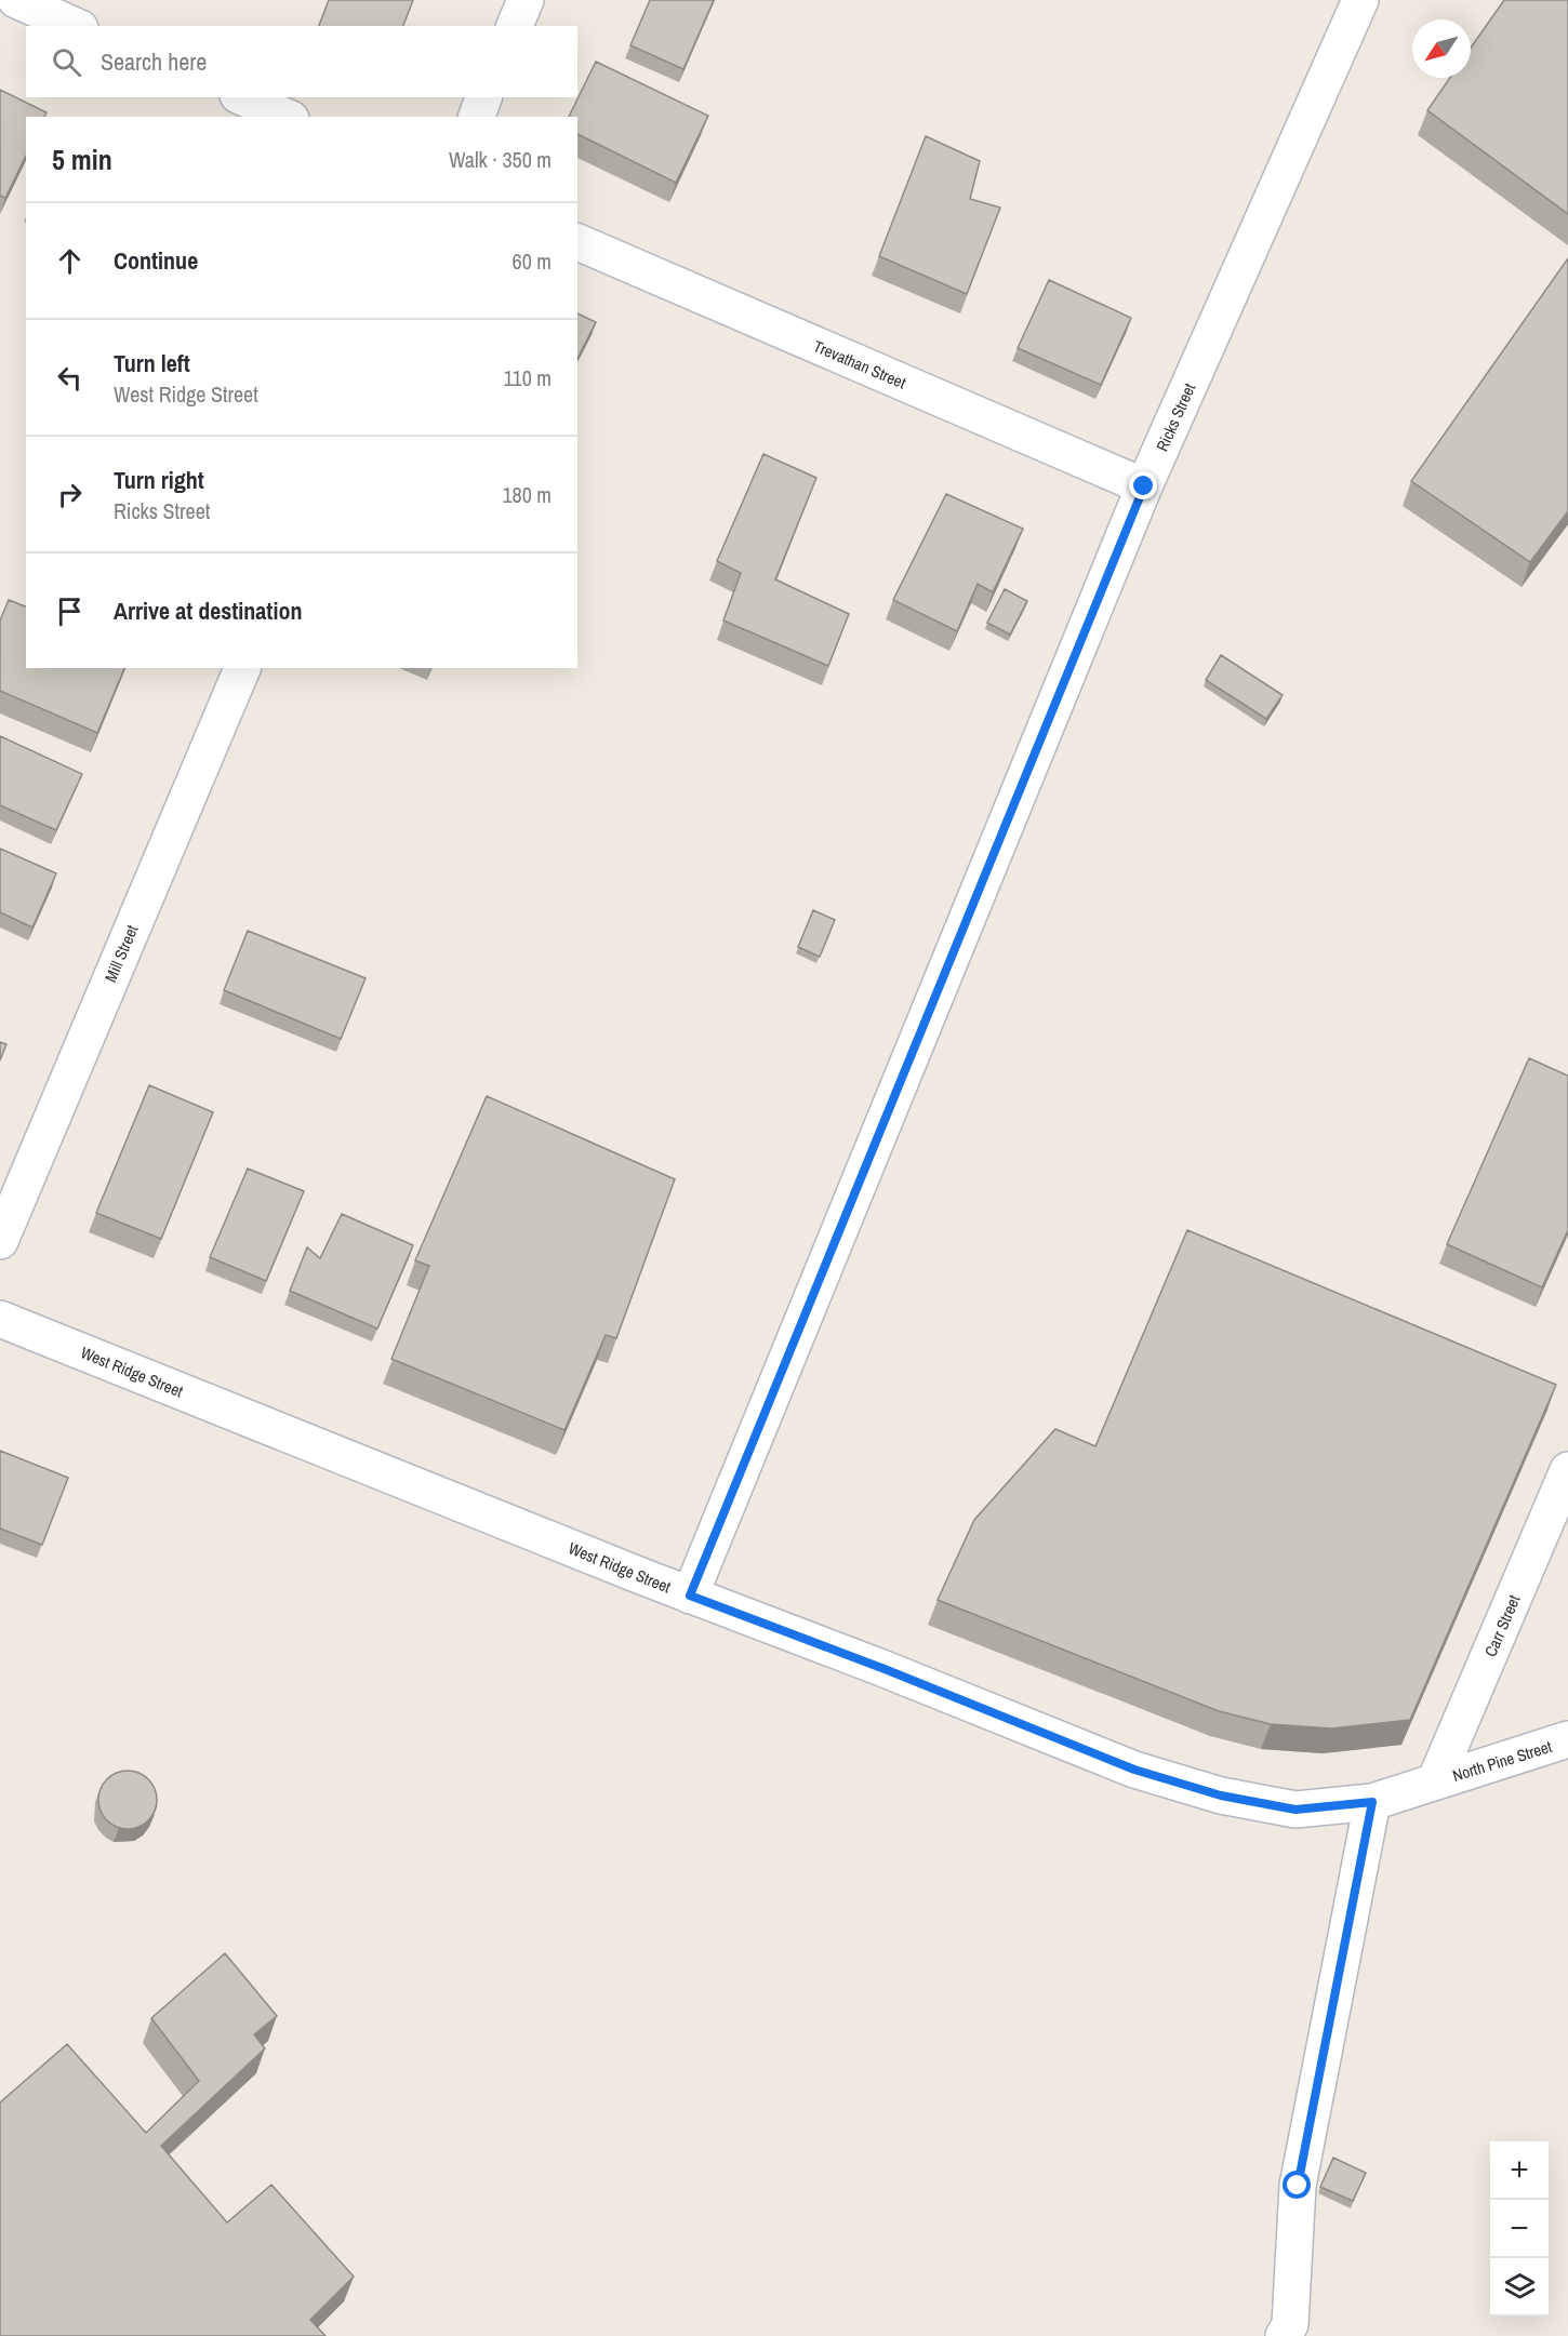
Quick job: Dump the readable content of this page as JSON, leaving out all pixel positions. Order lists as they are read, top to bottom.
{
  "streets": {
    "street": [
      "Trevathan Street",
      "Ricks Street",
      "Mill Street",
      "West Ridge Street",
      "Carr Street",
      "North Pine Street"
    ]
  },
  "crossings": [
    ["Trevathan Street", "Ricks Street"],
    ["Ricks Street", "West Ridge Street"],
    ["West Ridge Street", "Carr Street"],
    ["West Ridge Street", "North Pine Street"],
    ["Carr Street", "North Pine Street"]
  ],
  "north": "bottom left",
  "page": {
    "search": "Search here",
    "heading": ["5 min", "Walk · 350 m"],
    "list": [
      ["Continue", "60 m"],
      ["Turn left", "West Ridge Street", "110 m"],
      ["Turn right", "Ricks Street", "180 m"],
      "Arrive at destination"
    ],
    "map_buttons": ["+", "−"]
  }
}
